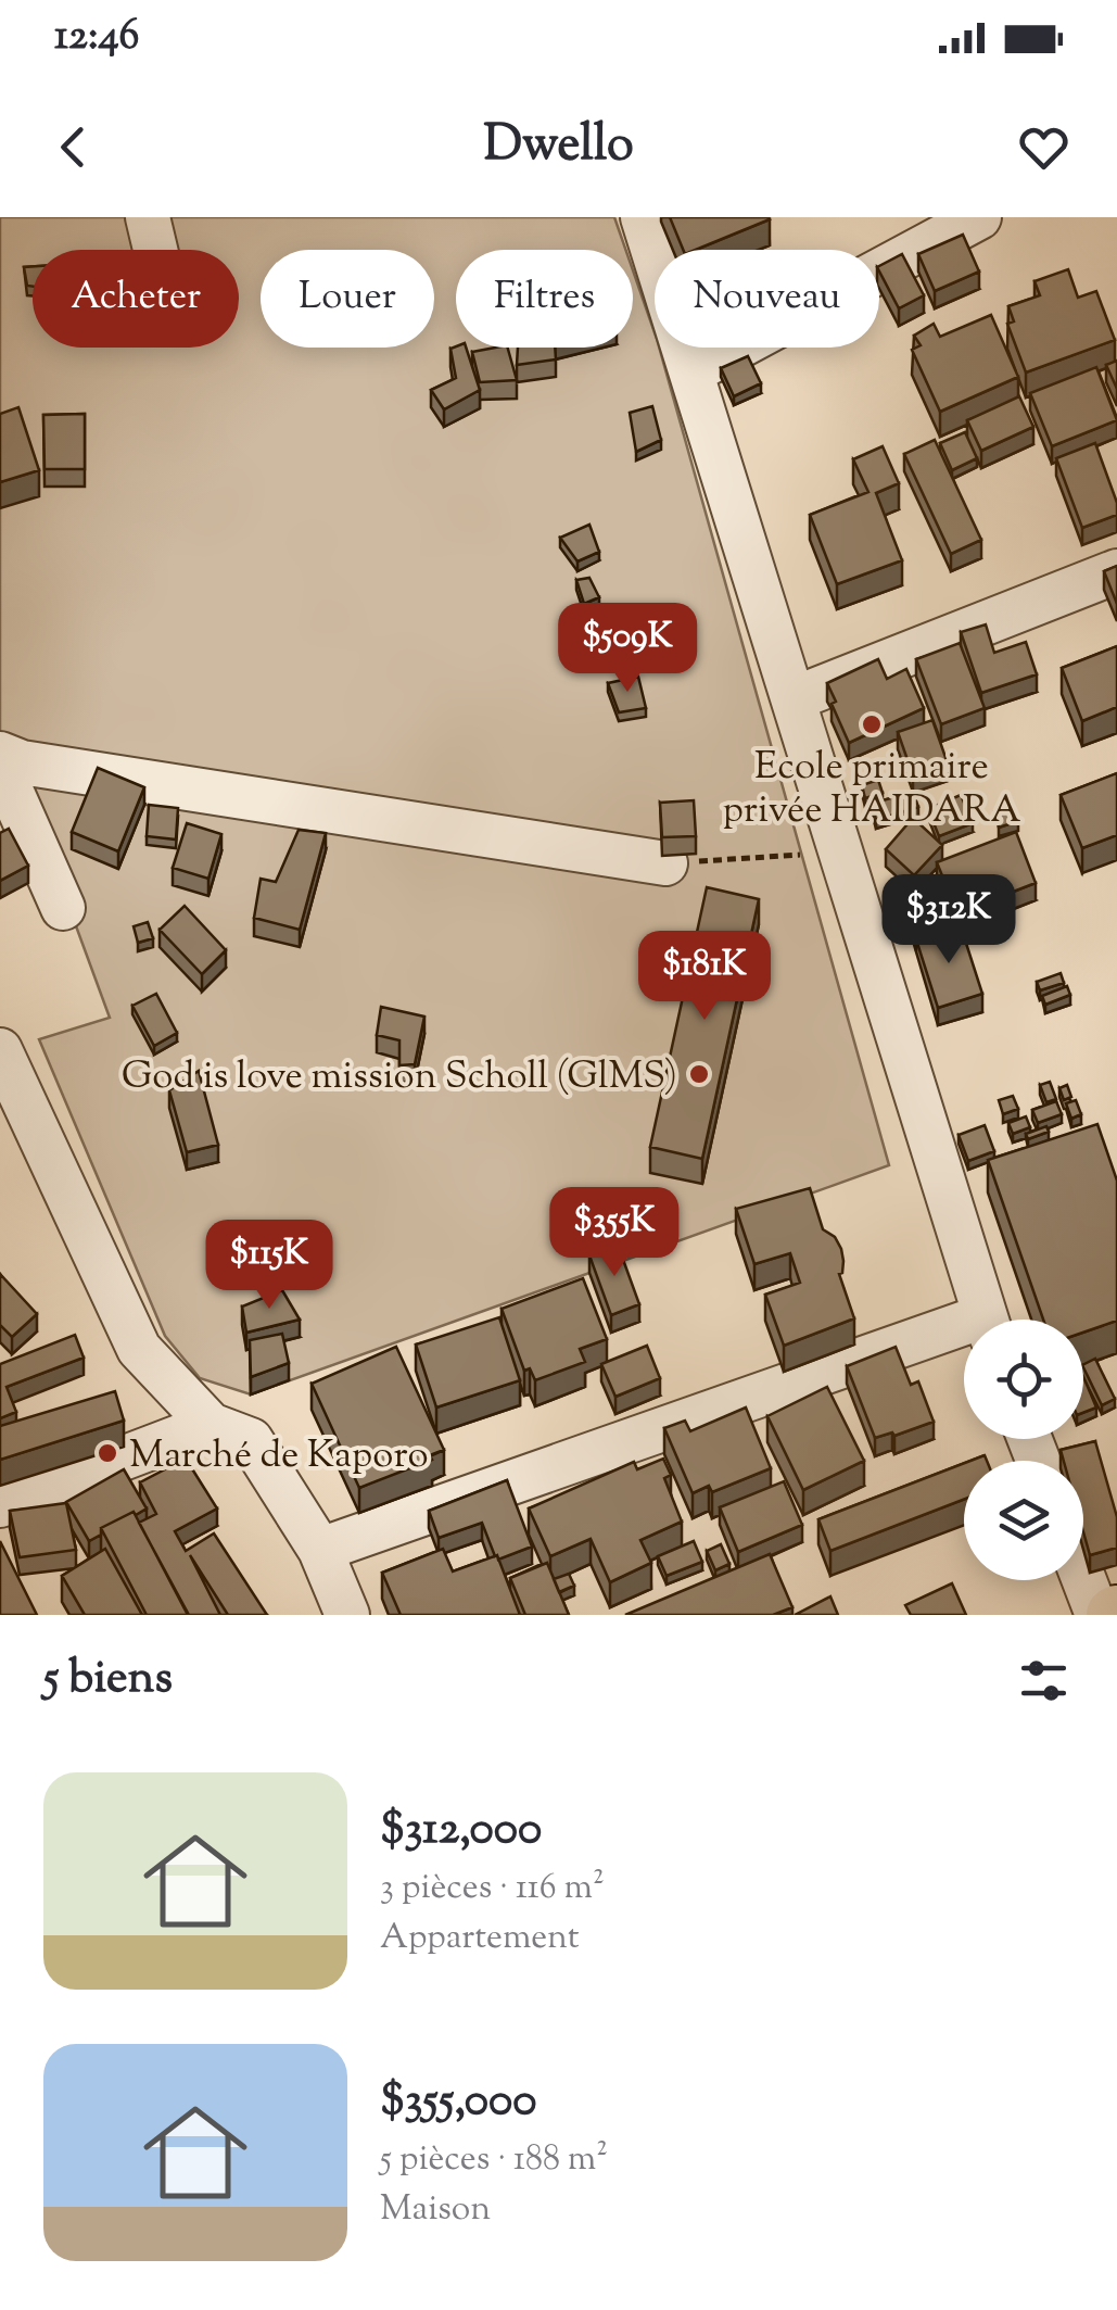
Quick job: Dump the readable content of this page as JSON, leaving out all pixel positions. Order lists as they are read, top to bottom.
{
  "places": ["Ecole primaire privée HAIDARA", "God is love mission Scholl (GlMS)", "Marché de Kaporo"],
  "page": {
    "status": "12:46",
    "header": "Dwello",
    "chip": [
      "Acheter",
      "Louer",
      "Filtres",
      "Nouveau"
    ],
    "price": [
      "$509K",
      "$312K",
      "$181K",
      "$355K",
      "$115K"
    ],
    "heading": "5 biens",
    "list": [
      {
        "name": "$312,000",
        "note": "3 pièces · 116 m² · Appartement"
      },
      {
        "name": "$355,000",
        "note": "5 pièces · 188 m² · Maison"
      }
    ]
  }
}
